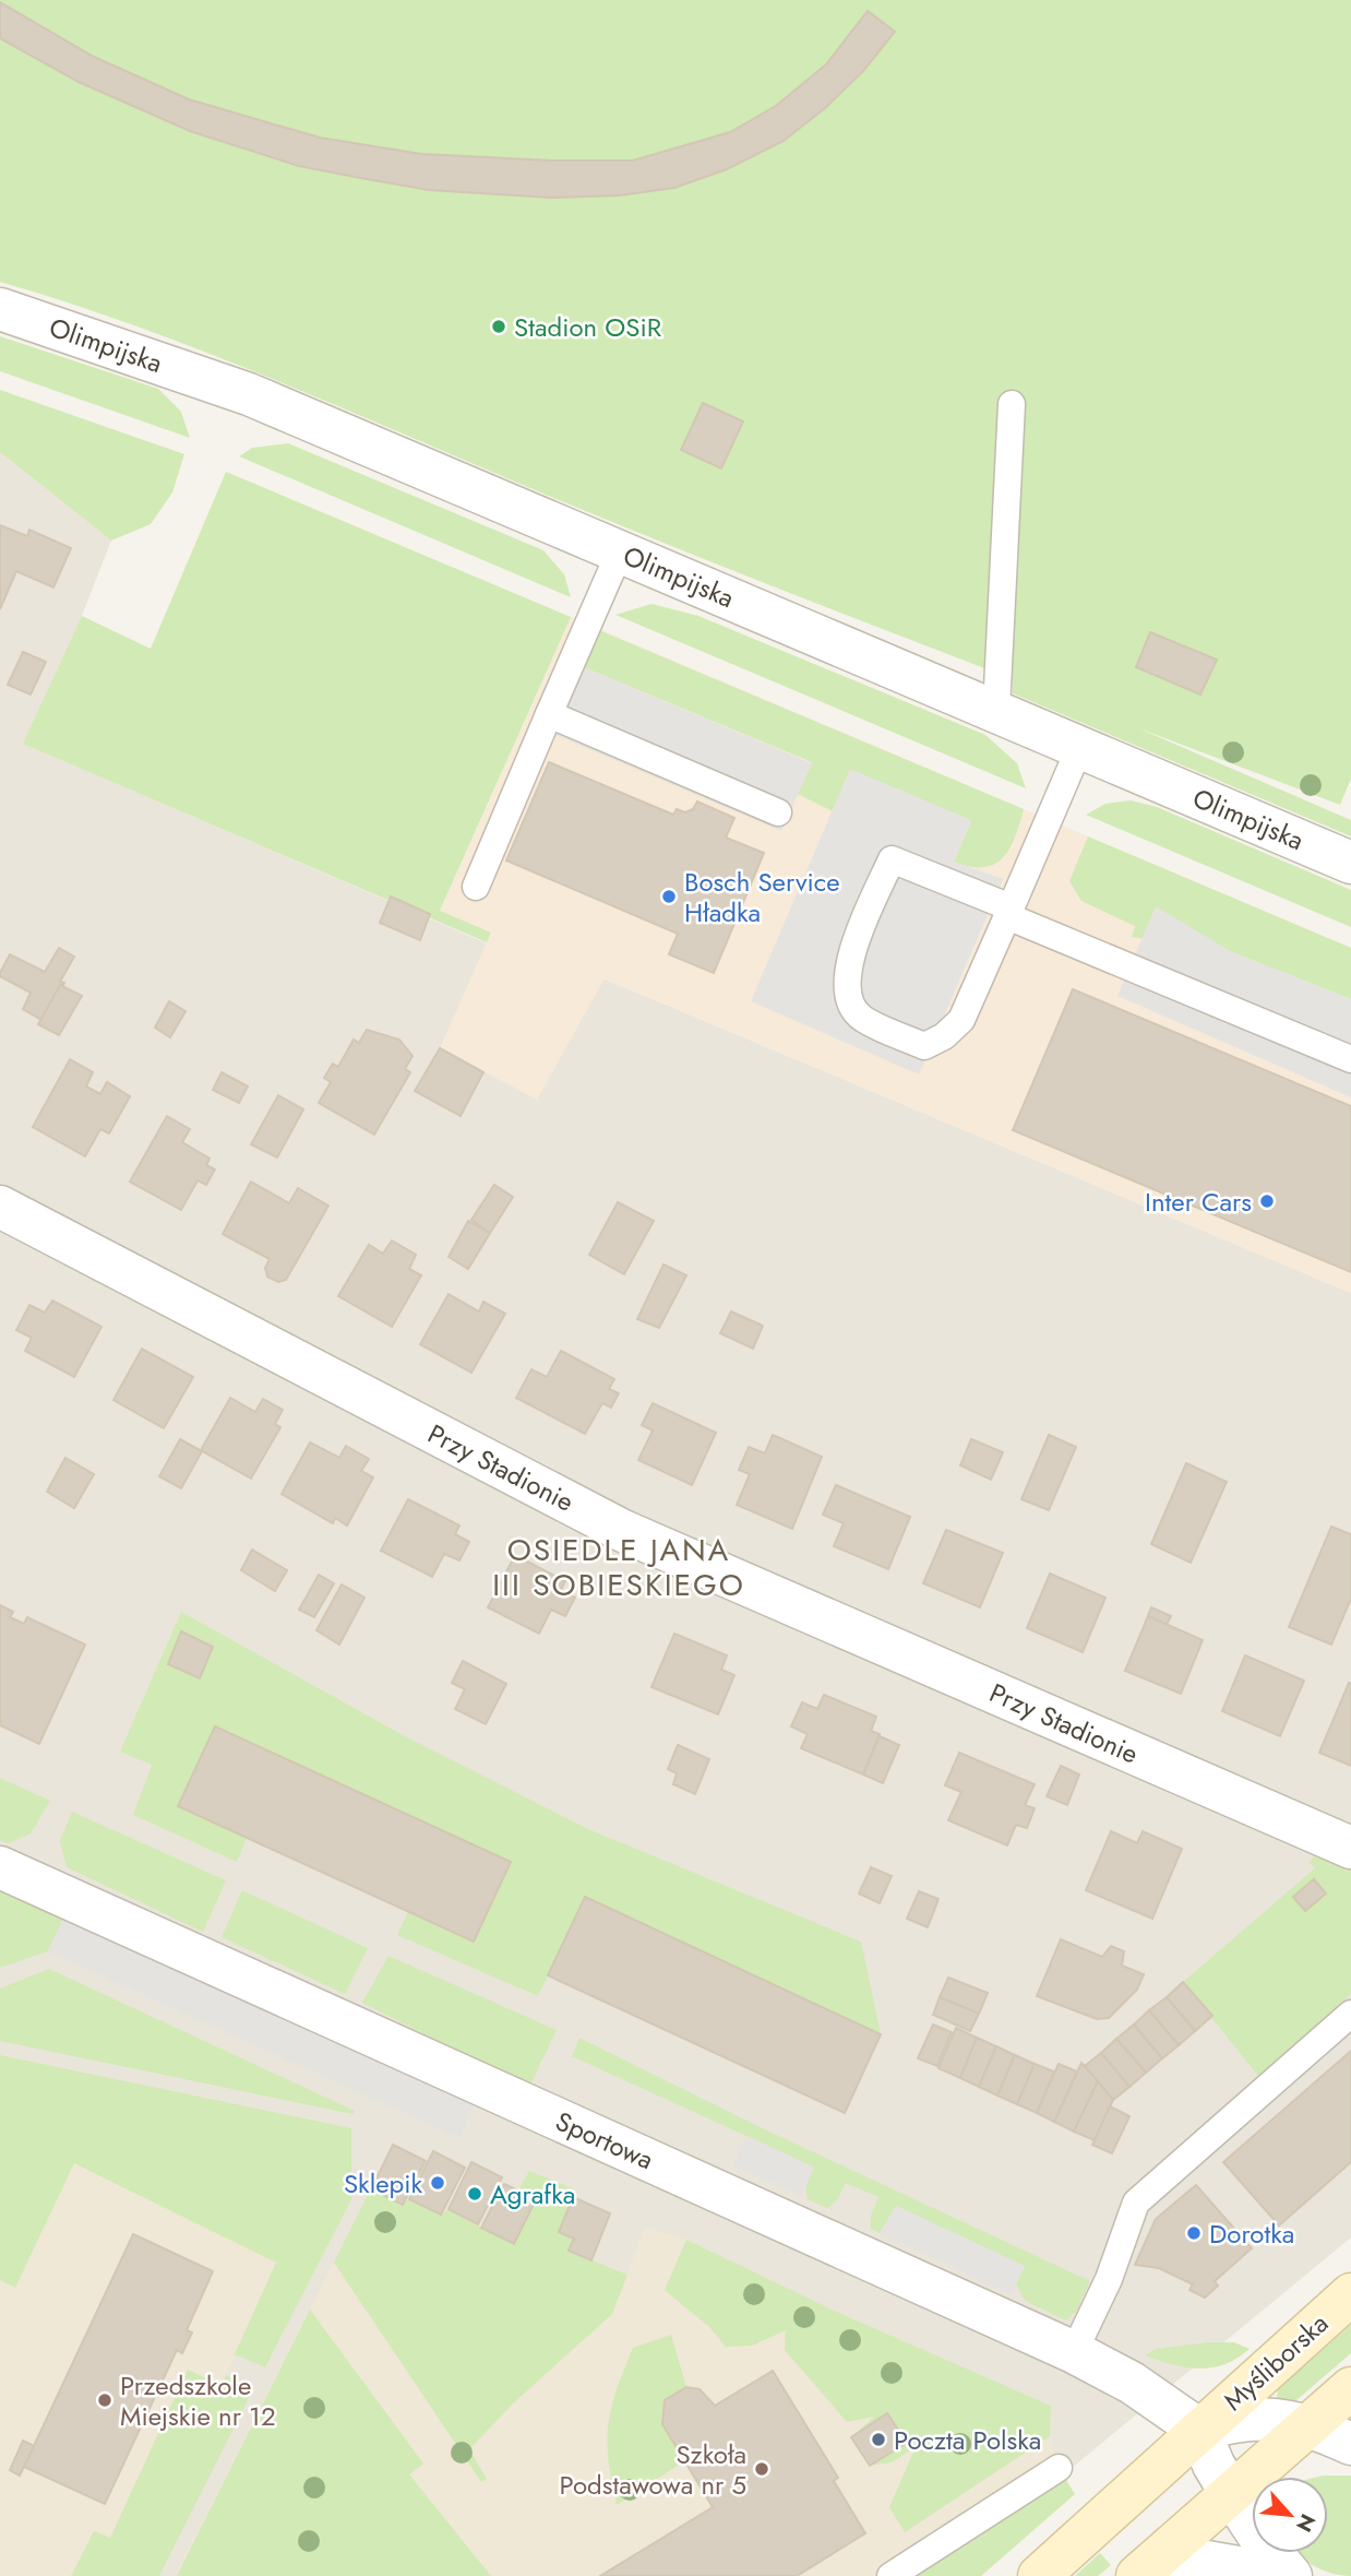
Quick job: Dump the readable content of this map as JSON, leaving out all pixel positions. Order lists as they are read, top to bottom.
{
  "streets": {
    "main road": ["Myśliborska"],
    "street": ["Olimpijska", "Przy Stadionie", "Sportowa"]
  },
  "crossings": [
    ["Sportowa", "Myśliborska"]
  ],
  "districts": ["OSIEDLE JANA III SOBIESKIEGO"],
  "places": [
    "Stadion OSiR",
    "Bosch Service Hładka",
    "Inter Cars",
    "Sklepik",
    "Agrafka",
    "Dorotka",
    "Przedszkole Miejskie nr 12",
    "Poczta Polska",
    "Szkoła Podstawowa nr 5"
  ],
  "north": "bottom right"
}
